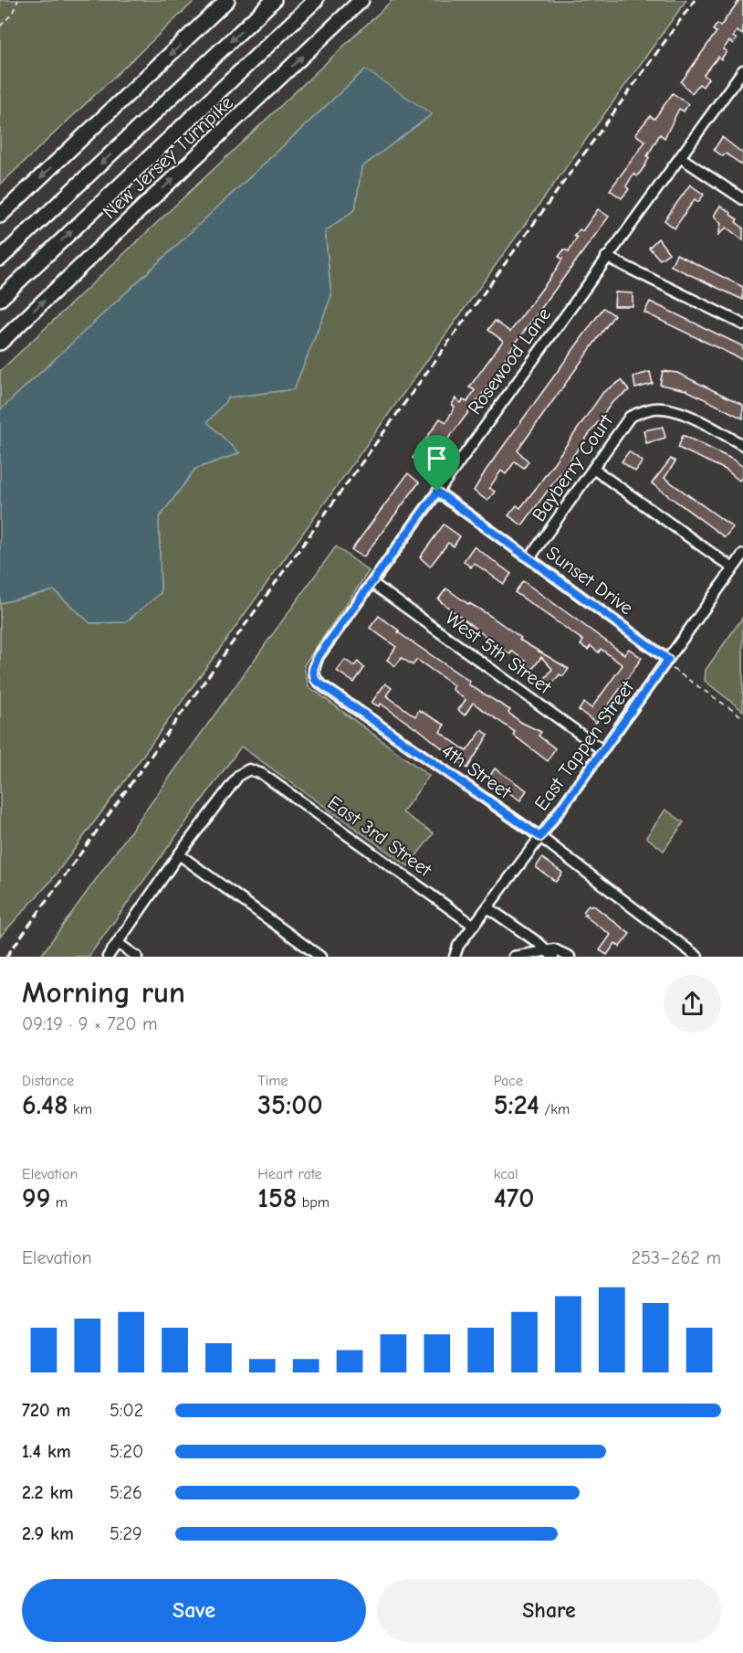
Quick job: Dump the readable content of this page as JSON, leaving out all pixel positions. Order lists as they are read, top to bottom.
{
  "streets": {
    "highway": ["New Jersey Turnpike"],
    "street": [
      "Rosewood Lane",
      "Bayberry Court",
      "Sunset Drive",
      "West 5th Street",
      "East Tappen Street",
      "4th Street",
      "East 3rd Street"
    ]
  },
  "crossings": [
    ["Rosewood Lane", "Sunset Drive"],
    ["Rosewood Lane", "West 5th Street"],
    ["Rosewood Lane", "4th Street"],
    ["Bayberry Court", "Sunset Drive"],
    ["Sunset Drive", "East Tappen Street"],
    ["West 5th Street", "East Tappen Street"],
    ["East Tappen Street", "4th Street"],
    ["East Tappen Street", "East 3rd Street"]
  ],
  "page": {
    "heading": ["Morning run", "09:19 · 9 × 720 m"],
    "stats": [
      ["Distance", "6.48 km"],
      ["Time", "35:00"],
      ["Pace", "5:24 /km"],
      ["Elevation", "99 m"],
      ["Heart rate", "158 bpm"],
      ["kcal", "470"]
    ],
    "chart": ["Elevation", "253–262 m"],
    "list": [
      {
        "name": "720 m",
        "note": "5:02"
      },
      {
        "name": "1.4 km",
        "note": "5:20"
      },
      {
        "name": "2.2 km",
        "note": "5:26"
      },
      {
        "name": "2.9 km",
        "note": "5:29"
      }
    ],
    "buttons": ["Save", "Share"]
  }
}
